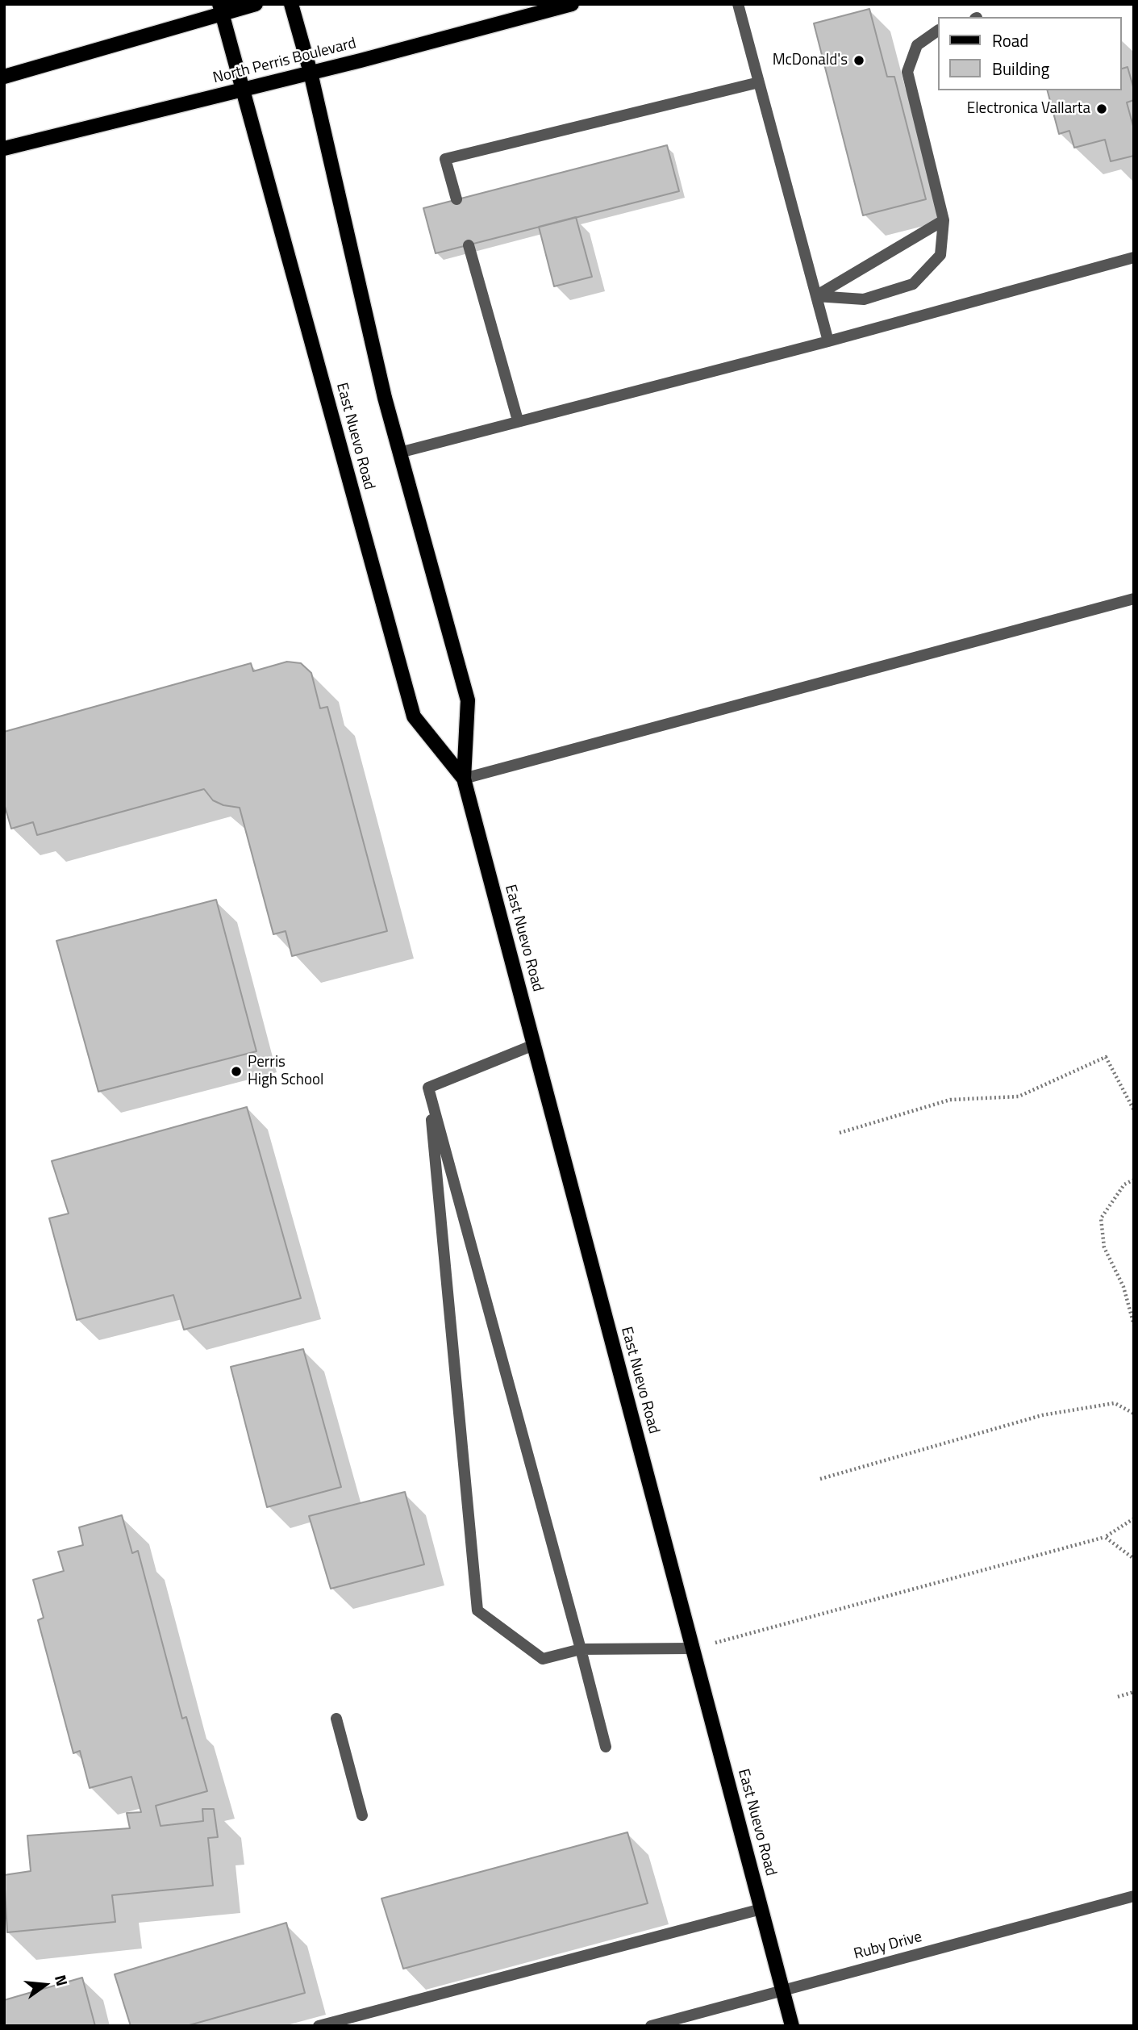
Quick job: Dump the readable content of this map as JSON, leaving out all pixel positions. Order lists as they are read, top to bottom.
{
  "streets": {
    "main road": ["North Perris Boulevard", "East Nuevo Road"],
    "street": ["Ruby Drive"]
  },
  "crossings": [
    ["North Perris Boulevard", "East Nuevo Road"],
    ["East Nuevo Road", "Ruby Drive"]
  ],
  "places": ["McDonald's", "Electronica Vallarta", "Perris High School"],
  "legend": ["Road", "Building"],
  "north": "right"
}
